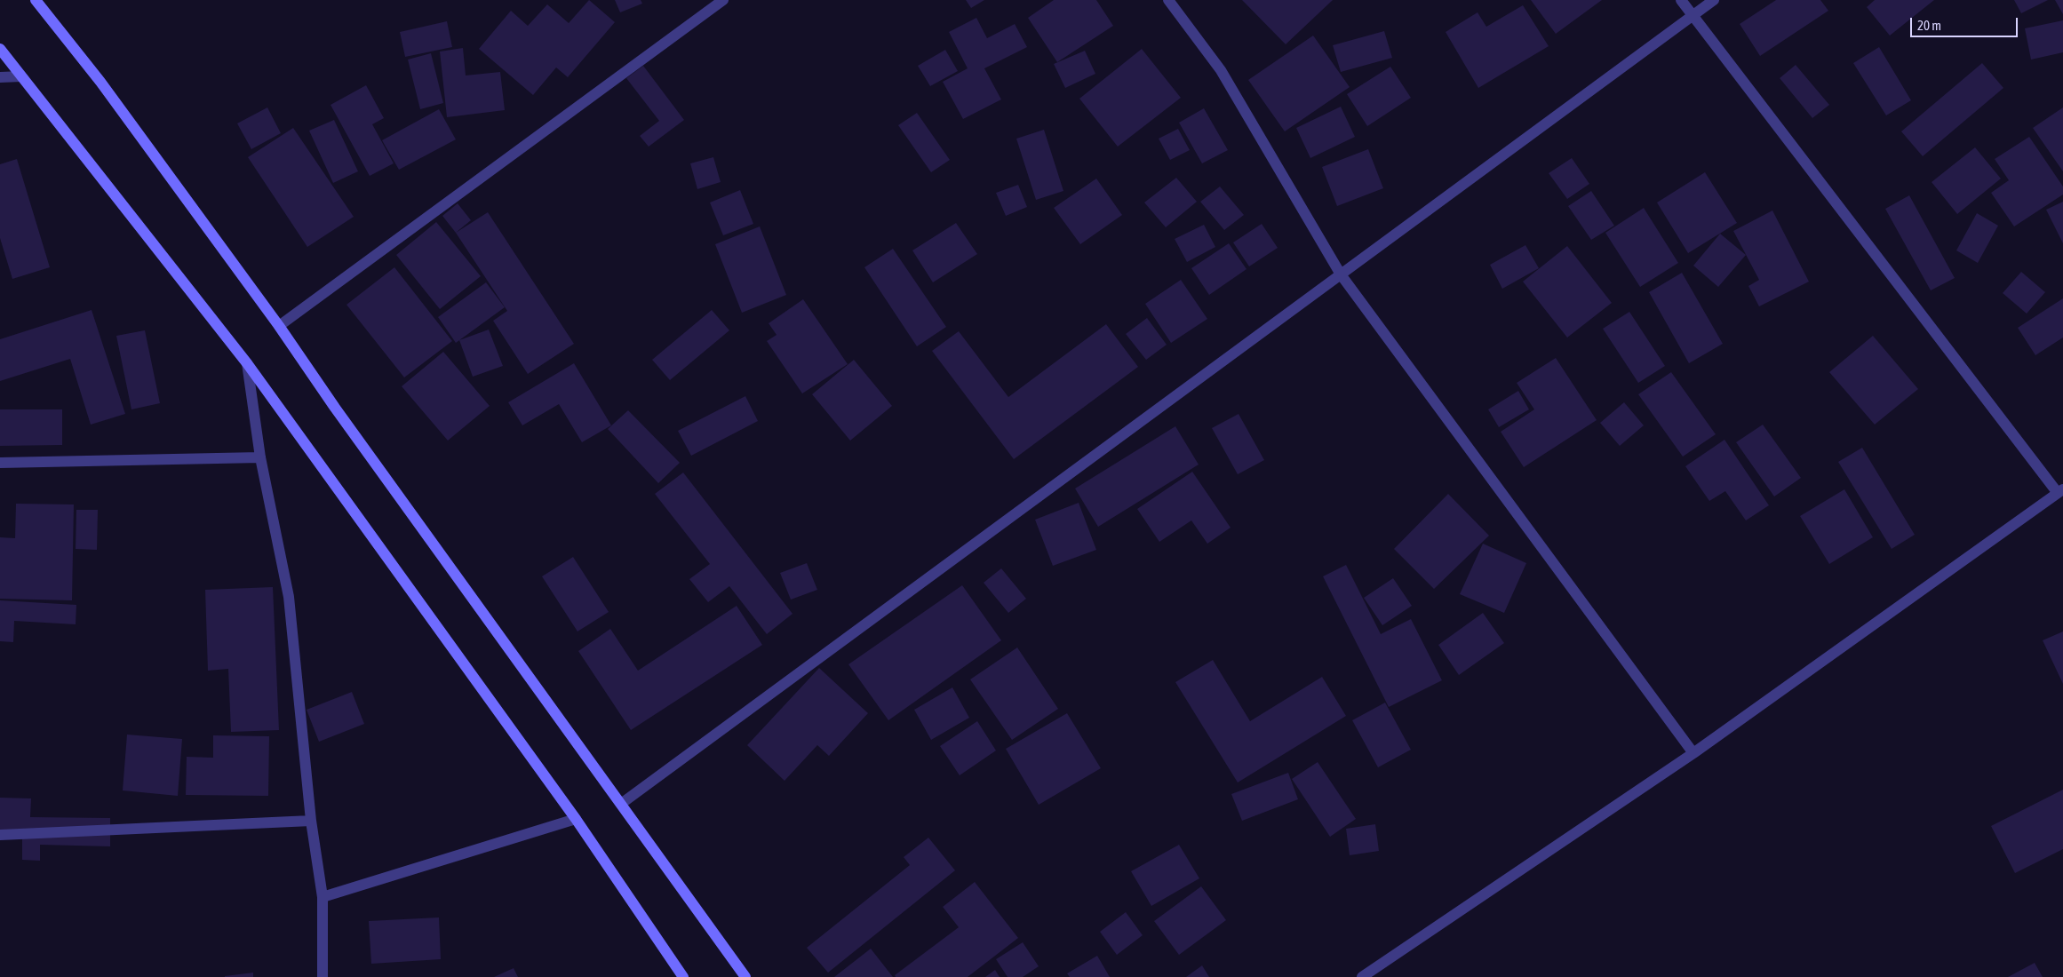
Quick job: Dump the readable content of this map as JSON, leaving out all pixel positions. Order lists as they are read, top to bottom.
{
  "scale_bar": "20 m"
}
